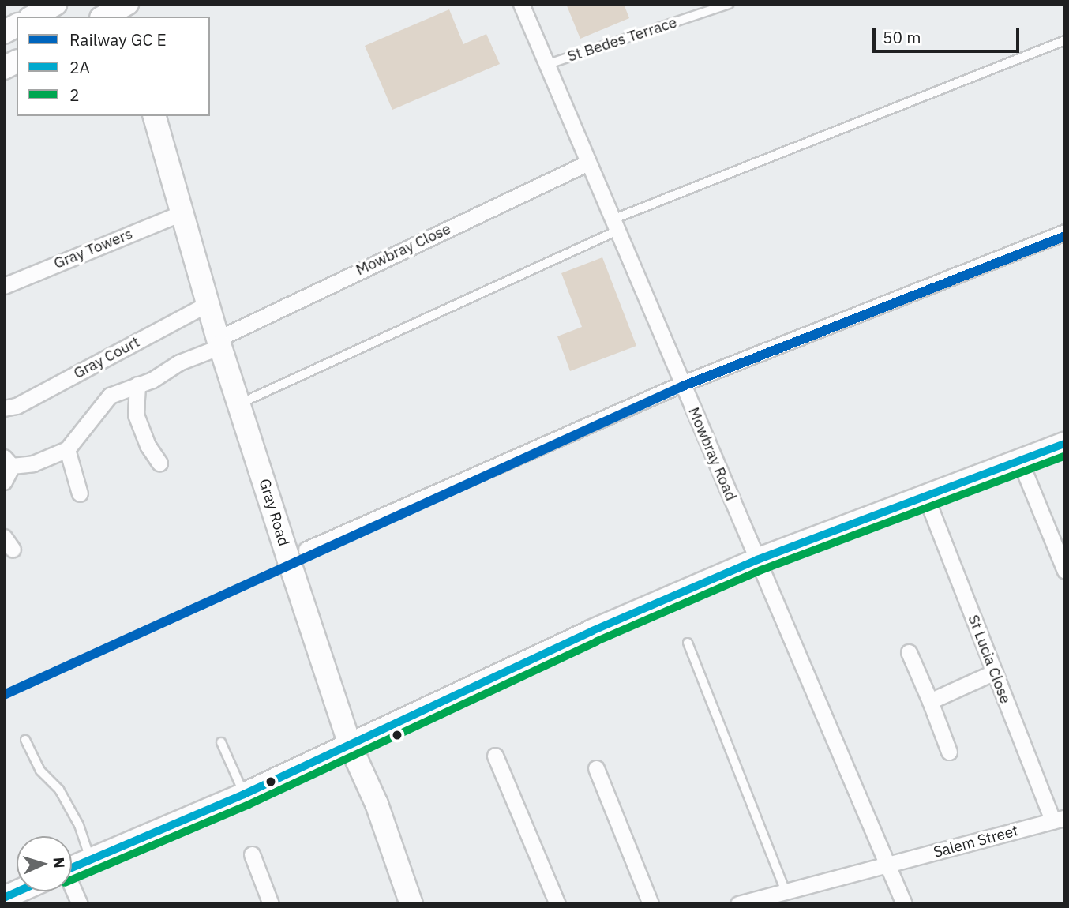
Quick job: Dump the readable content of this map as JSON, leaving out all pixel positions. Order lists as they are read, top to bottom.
{
  "streets": {
    "street": [
      "Gray Towers",
      "Mowbray Close",
      "Gray Court",
      "Mowbray Road",
      "Gray Road",
      "St Lucia Close",
      "Salem Street"
    ],
    "lane": ["St Bedes Terrace"]
  },
  "crossings": [
    ["St Bedes Terrace", "Mowbray Road"],
    ["Gray Towers", "Gray Road"],
    ["Mowbray Close", "Mowbray Road"],
    ["Mowbray Close", "Gray Road"],
    ["Gray Court", "Gray Road"],
    ["Mowbray Road", "Salem Street"],
    ["St Lucia Close", "Salem Street"]
  ],
  "lines": ["transit line 2A", "transit line 2"],
  "legend": ["Railway GC E", "2A", "2"],
  "scale_bar": "50 m",
  "north": "right"
}
